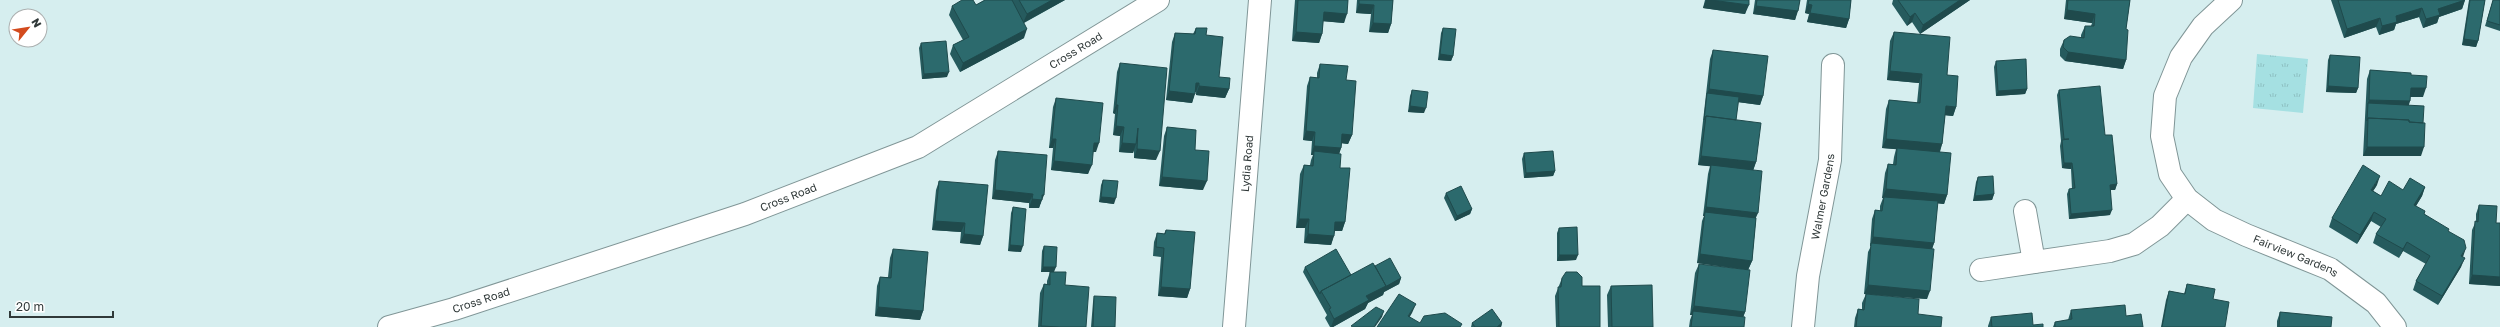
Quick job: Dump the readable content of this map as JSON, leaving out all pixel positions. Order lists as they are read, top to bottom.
{
  "streets": {
    "street": [
      "Cross Road",
      "Lydia Road",
      "Walmer Gardens",
      "Fairview Gardens"
    ]
  },
  "scale_bar": "20 m",
  "north": "top right"
}
